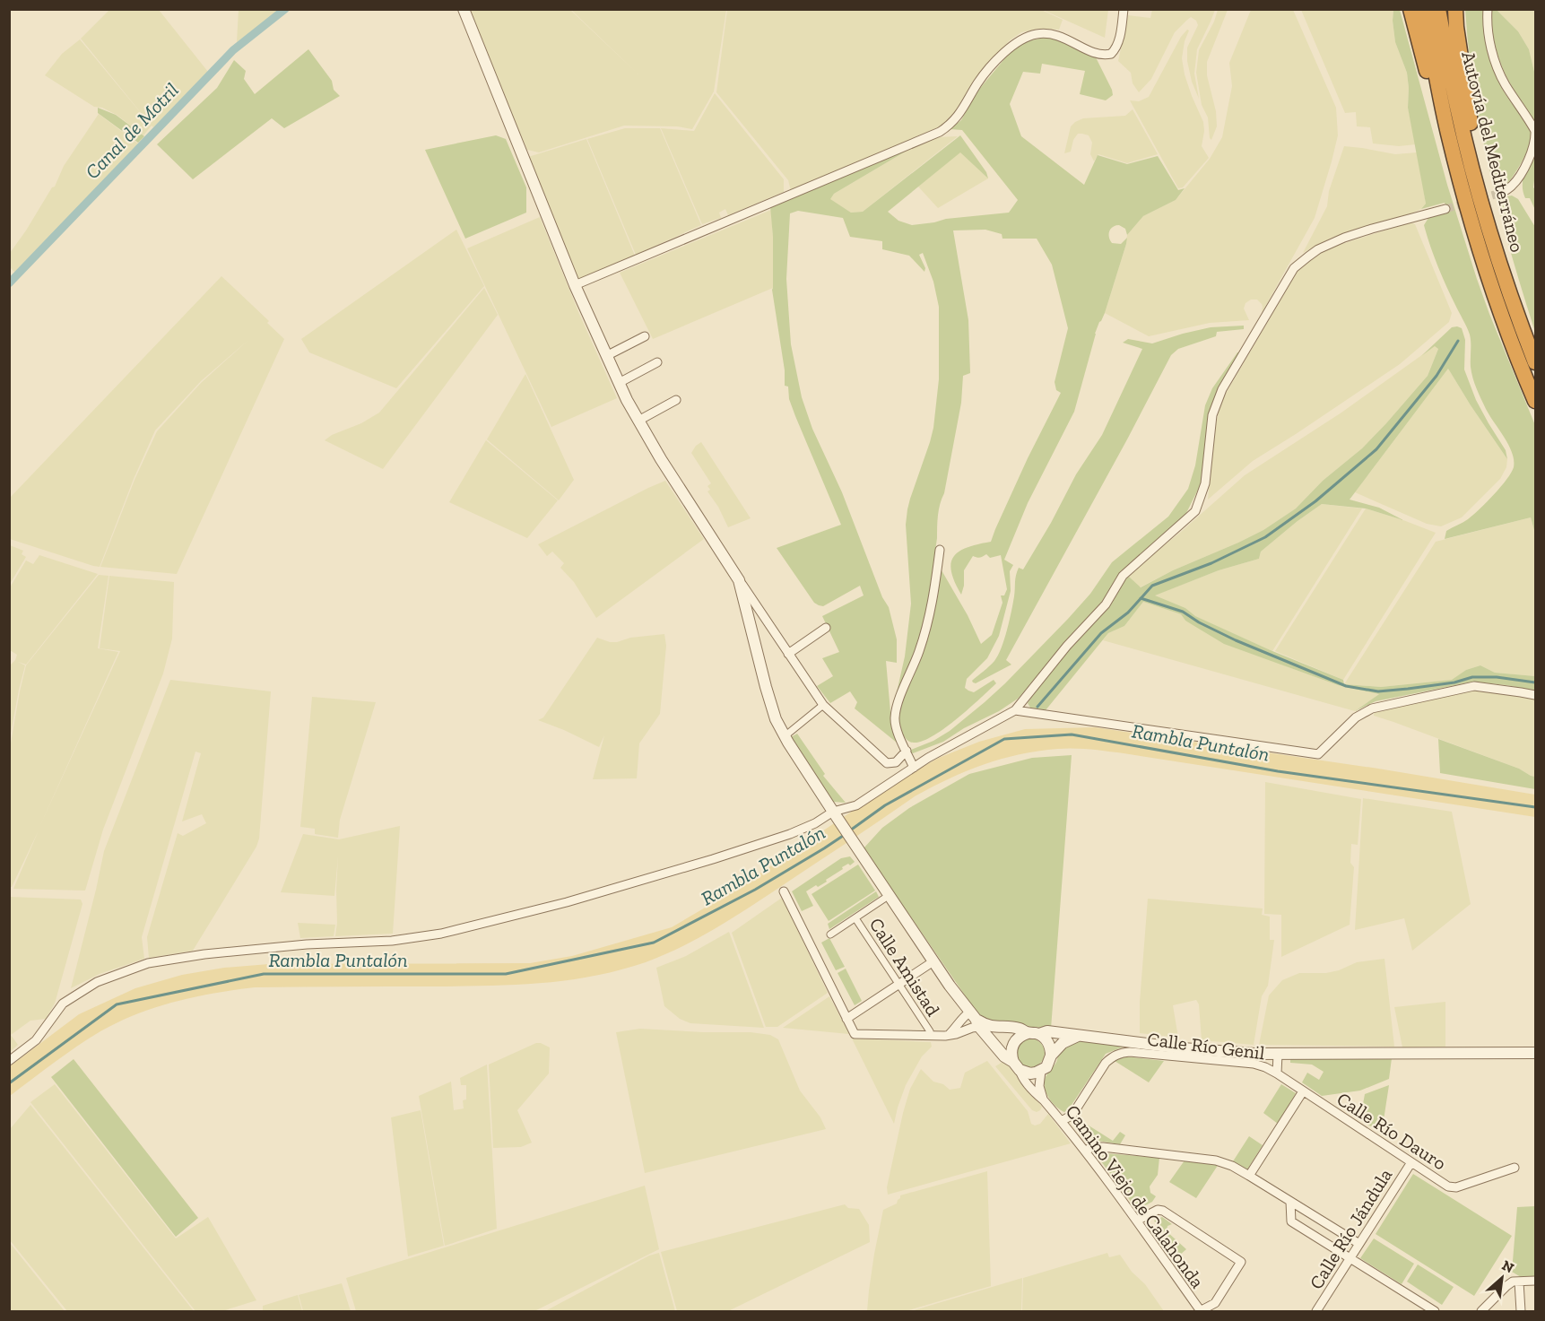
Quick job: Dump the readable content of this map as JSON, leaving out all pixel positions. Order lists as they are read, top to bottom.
{
  "streets": {
    "highway": ["Autovía del Mediterráneo"],
    "street": [
      "Calle Amistad",
      "Calle Río Genil",
      "Calle Río Dauro",
      "Camino Viejo de Calahonda",
      "Calle Río Jándula"
    ]
  },
  "crossings": [
    ["Calle Río Genil", "Calle Río Dauro"],
    ["Calle Río Genil", "Camino Viejo de Calahonda"],
    ["Calle Río Dauro", "Calle Río Jándula"]
  ],
  "water": ["Canal de Motril", "Rambla Puntalón"],
  "north": "top right"
}
